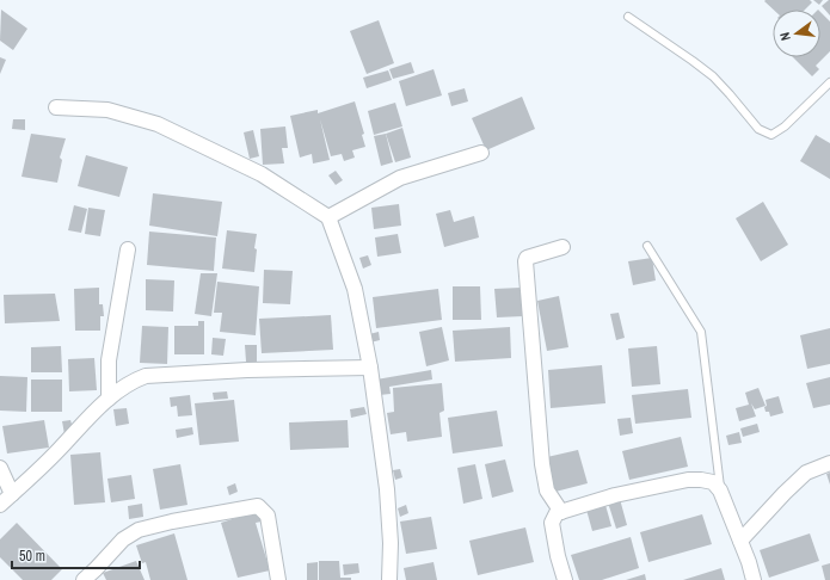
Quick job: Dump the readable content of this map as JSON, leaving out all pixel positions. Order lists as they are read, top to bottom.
{
  "scale_bar": "50 m",
  "north": "left"
}
